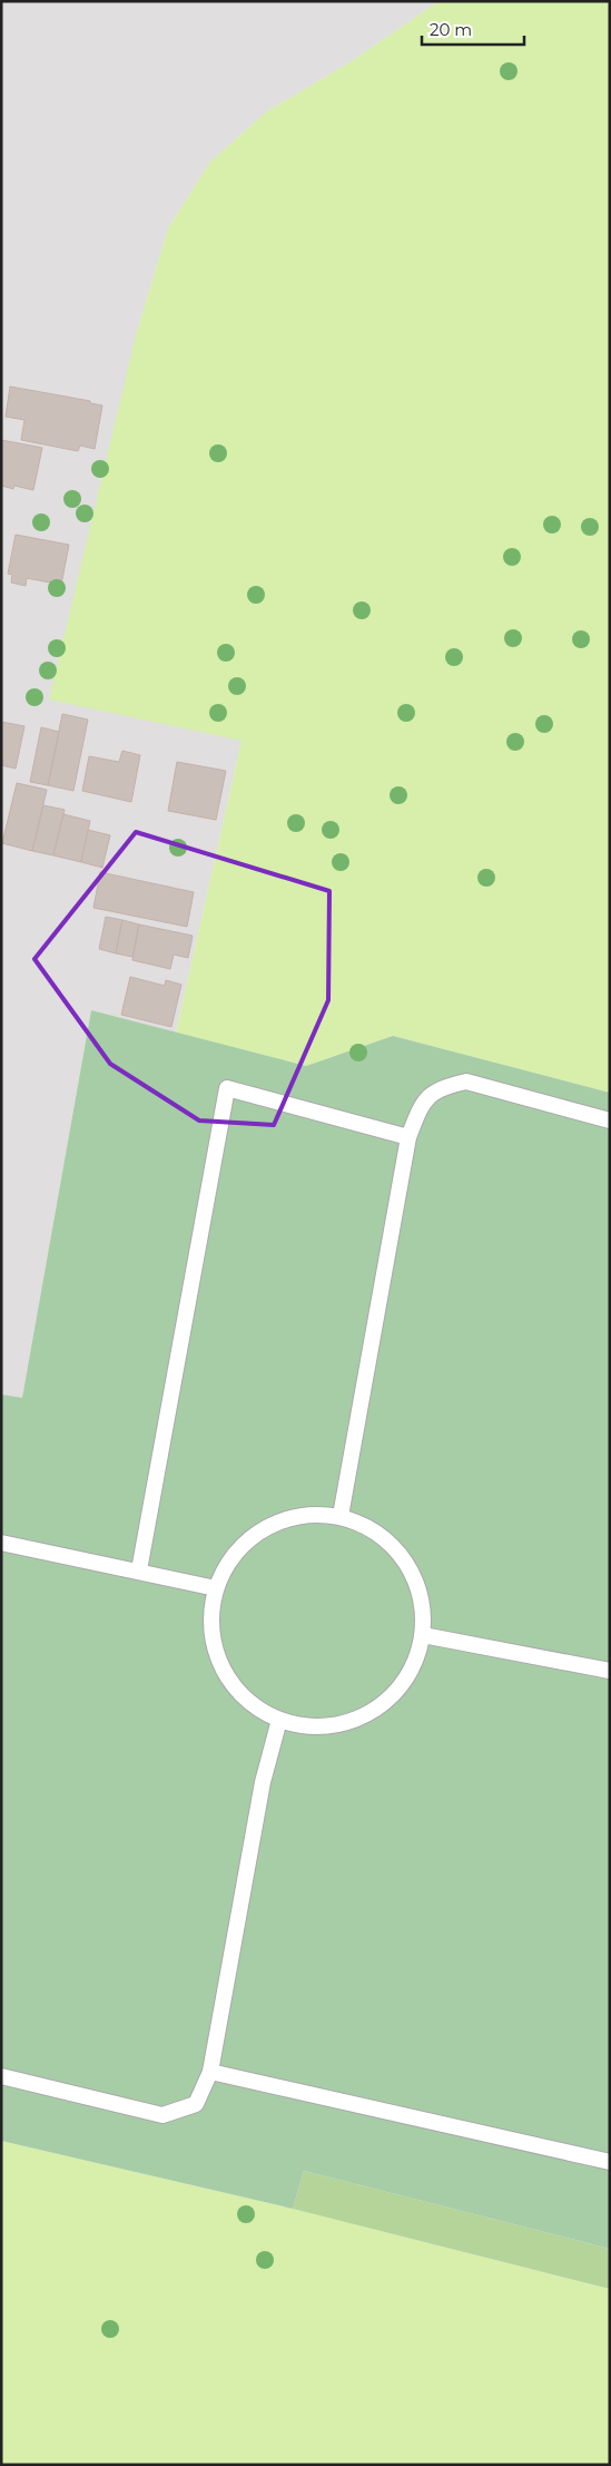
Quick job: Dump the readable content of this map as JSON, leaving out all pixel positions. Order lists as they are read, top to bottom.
{
  "scale_bar": "20 m"
}
